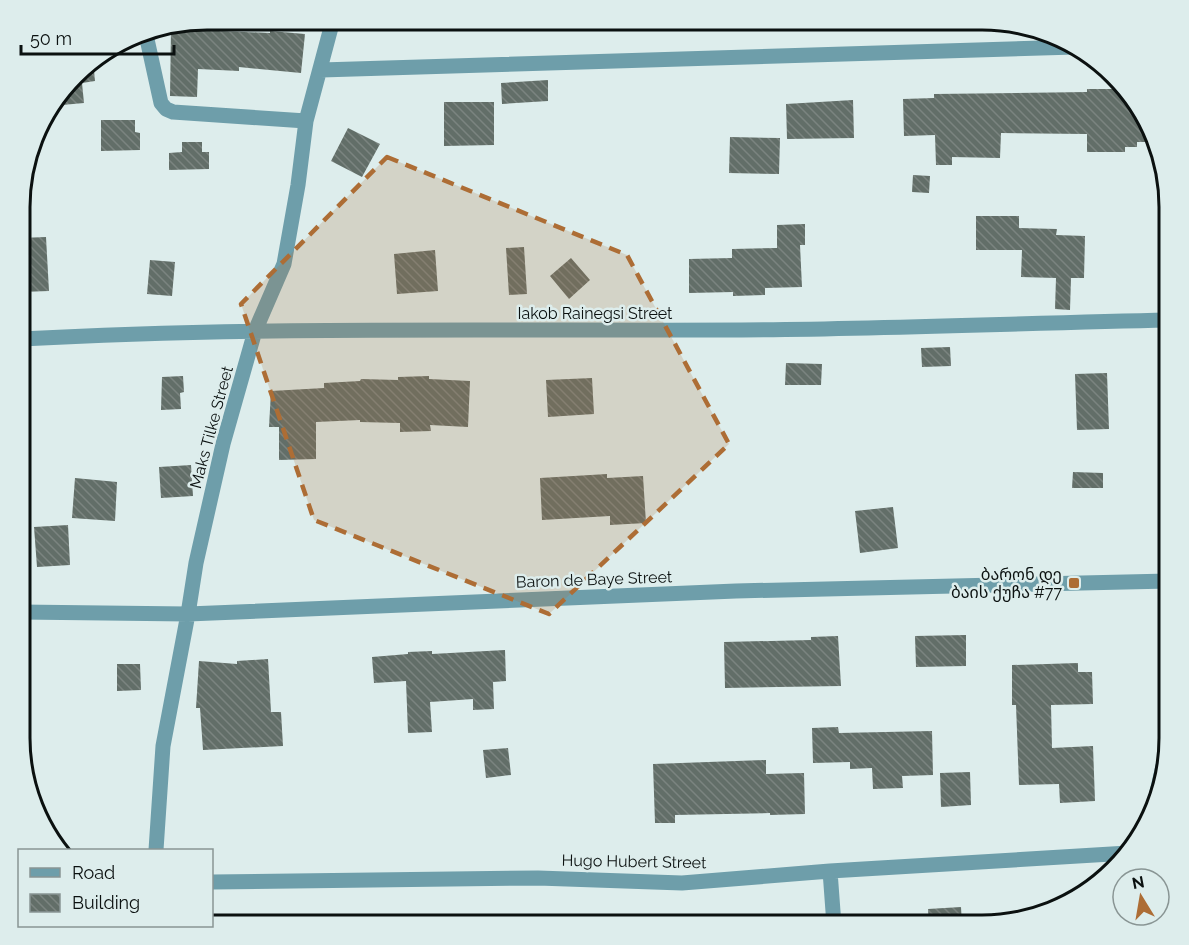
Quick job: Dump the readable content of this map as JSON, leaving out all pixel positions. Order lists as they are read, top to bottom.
{
  "streets": {
    "street": [
      "Iakob Rainegsi Street",
      "Maks Tilke Street",
      "Baron de Baye Street",
      "Hugo Hubert Street"
    ]
  },
  "crossings": [
    ["Iakob Rainegsi Street", "Maks Tilke Street"],
    ["Maks Tilke Street", "Baron de Baye Street"]
  ],
  "places": {
    "transit": ["ბარონ დე ბაის ქუჩა #77"]
  },
  "legend": ["Road", "Building"],
  "scale_bar": "50 m",
  "north": "top"
}
